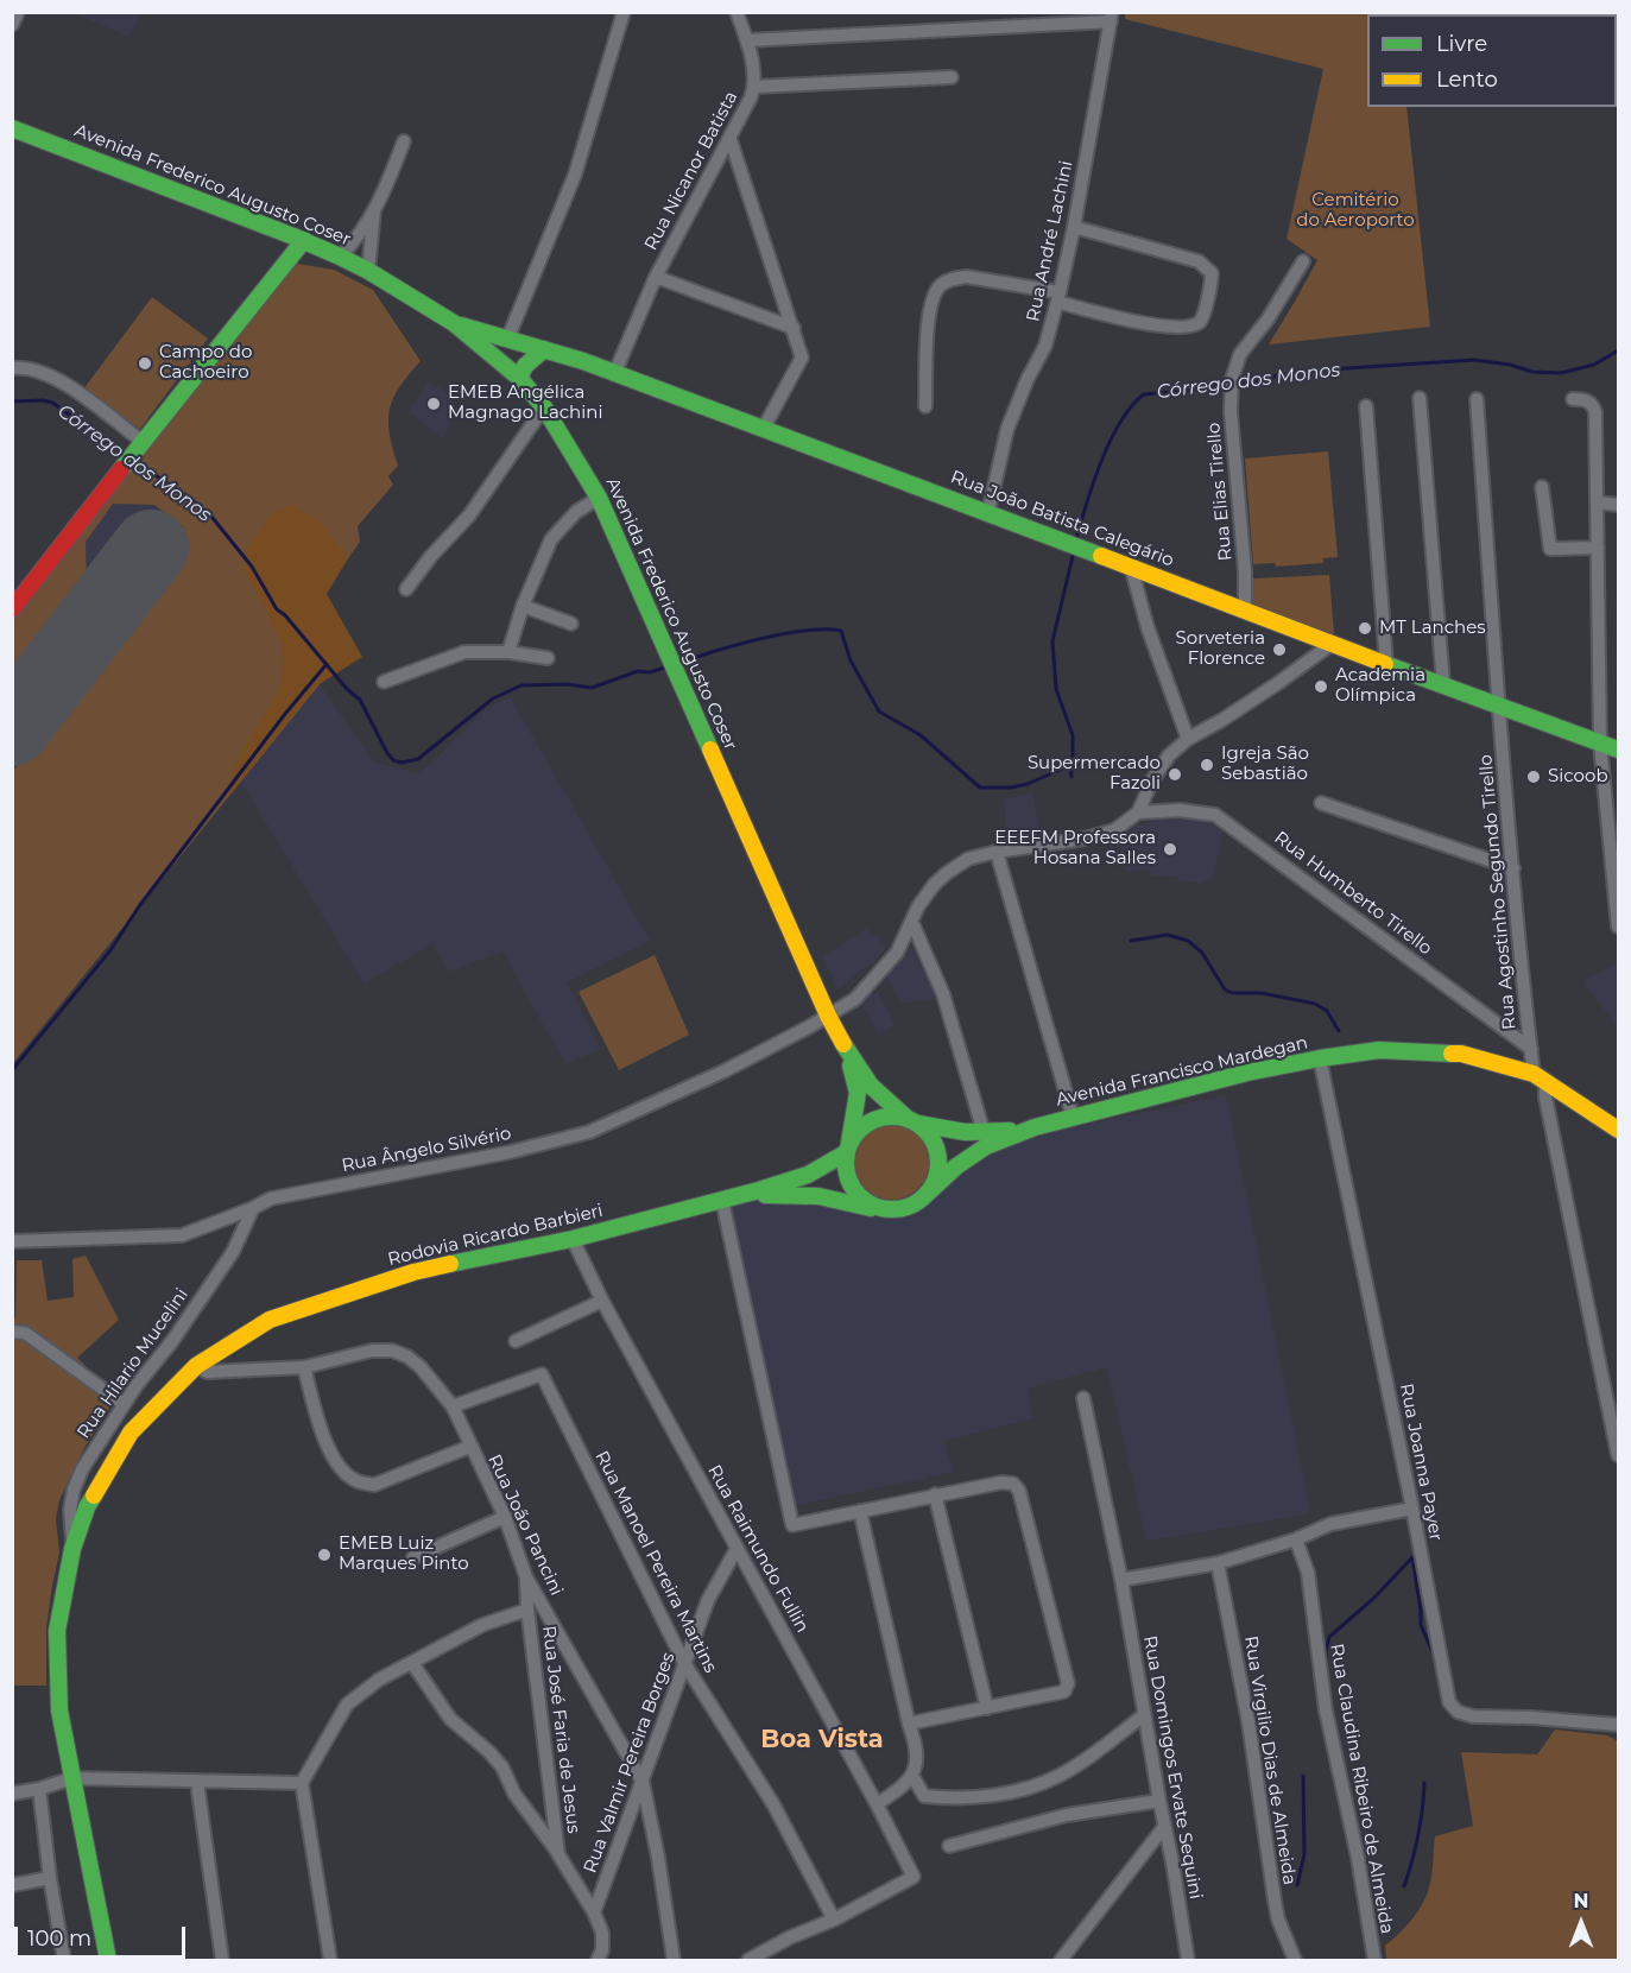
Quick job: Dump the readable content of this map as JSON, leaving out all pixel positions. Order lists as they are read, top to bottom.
{
  "streets": {
    "main road": [
      "Avenida Frederico Augusto Coser",
      "Rua João Batista Calegário",
      "Avenida Francisco Mardegan",
      "Rodovia Ricardo Barbieri"
    ],
    "street": [
      "Rua Nicanor Batista",
      "Rua André Lachini",
      "Rua Elias Tirello",
      "Rua Agostinho Segundo Tirello",
      "Rua Humberto Tirello",
      "Rua Ângelo Silvério",
      "Rua Hilario Mucelini",
      "Rua Joanna Payer",
      "Rua João Pancini",
      "Rua Raimundo Fullin",
      "Rua Manoel Pereira Martins",
      "Rua José Faria de Jesus",
      "Rua Virgilio Dias de Almeida",
      "Rua Valmir Pereira Borges",
      "Rua Domingos Ervate Sequini",
      "Rua Claudina Ribeiro de Almeida"
    ]
  },
  "crossings": [
    ["Rua Nicanor Batista", "Rua João Batista Calegário"],
    ["Avenida Frederico Augusto Coser", "Rua João Batista Calegário"],
    ["Avenida Frederico Augusto Coser", "Avenida Francisco Mardegan"],
    ["Avenida Frederico Augusto Coser", "Rua Ângelo Silvério"],
    ["Rua André Lachini", "Rua João Batista Calegário"],
    ["Rua Elias Tirello", "Rua João Batista Calegário"],
    ["Rua João Batista Calegário", "Rua Agostinho Segundo Tirello"],
    ["Rua Agostinho Segundo Tirello", "Rua Humberto Tirello"],
    ["Rua Agostinho Segundo Tirello", "Avenida Francisco Mardegan"],
    ["Rua Humberto Tirello", "Rua Ângelo Silvério"],
    ["Avenida Francisco Mardegan", "Rua Joanna Payer"],
    ["Rua Ângelo Silvério", "Rua Hilario Mucelini"],
    ["Rodovia Ricardo Barbieri", "Rua Hilario Mucelini"],
    ["Rodovia Ricardo Barbieri", "Rua João Pancini"],
    ["Rodovia Ricardo Barbieri", "Rua Raimundo Fullin"],
    ["Rua João Pancini", "Rua Manoel Pereira Martins"],
    ["Rua João Pancini", "Rua José Faria de Jesus"],
    ["Rua João Pancini", "Rua Valmir Pereira Borges"],
    ["Rua Raimundo Fullin", "Rua Manoel Pereira Martins"],
    ["Rua Raimundo Fullin", "Rua Valmir Pereira Borges"],
    ["Rua Manoel Pereira Martins", "Rua Valmir Pereira Borges"],
    ["Rua José Faria de Jesus", "Rua Valmir Pereira Borges"]
  ],
  "districts": ["Boa Vista"],
  "water": ["Córrego dos Monos"],
  "parks": ["Cemitério do Aeroporto"],
  "places": [
    "Campo do Cachoeiro",
    "EMEB Angélica Magnago Lachini",
    "MT Lanches",
    "Sorveteria Florence",
    "Academia Olímpica",
    "Igreja São Sebastião",
    "Supermercado Fazoli",
    "Sicoob",
    "EEEFM Professora Hosana Salles",
    "EMEB Luiz Marques Pinto"
  ],
  "legend": ["Livre", "Lento"],
  "scale_bar": "100 m",
  "north": "top"
}
